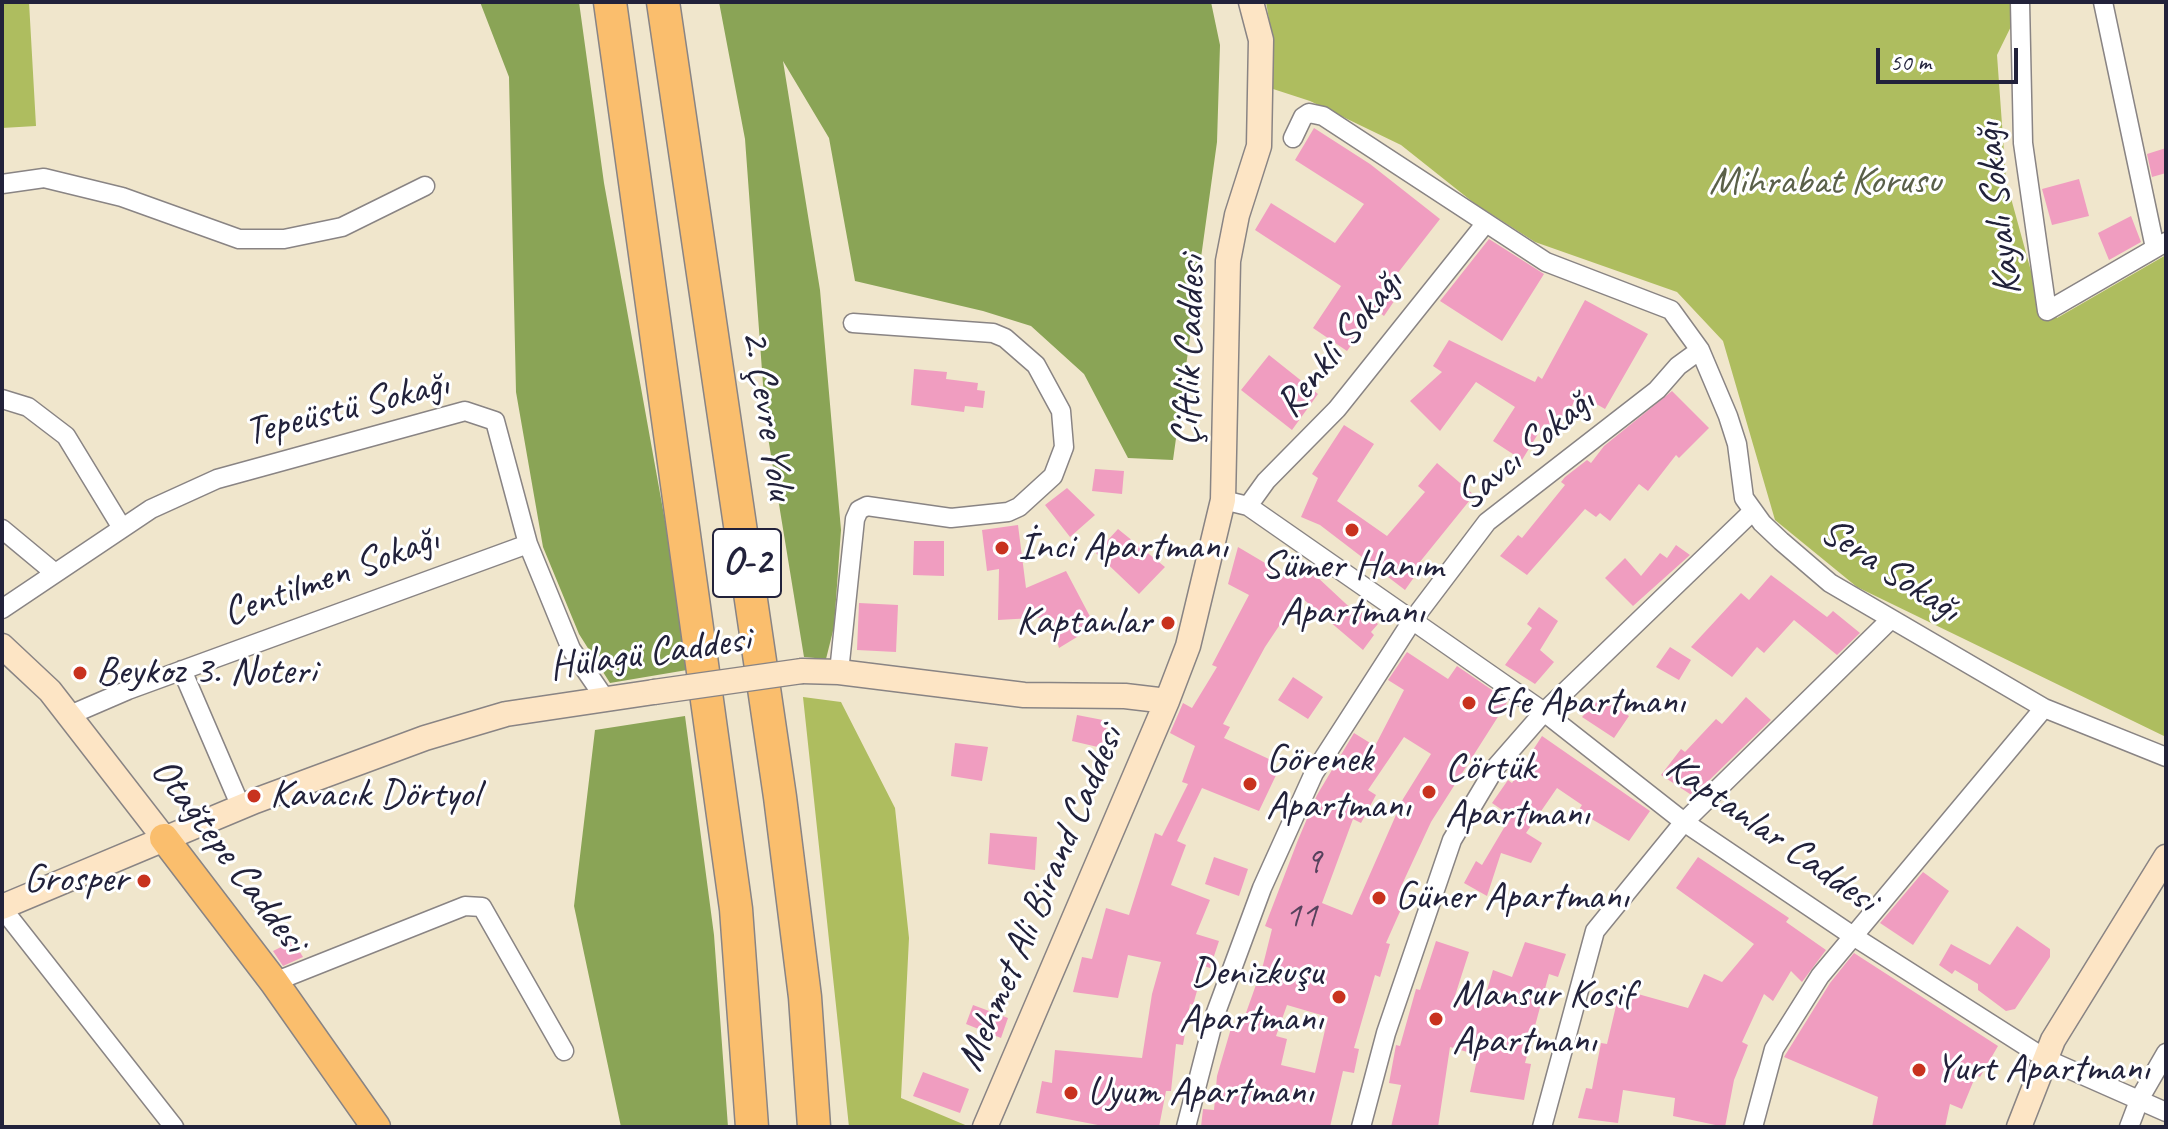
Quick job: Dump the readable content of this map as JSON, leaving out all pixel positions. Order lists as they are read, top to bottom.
{
  "streets": {
    "highway": ["2. Çevre Yolu", "O-2"],
    "main road": ["Otağtepe Caddesi"],
    "street": [
      "Kayalı Sokağı",
      "Renkli Sokağı",
      "Çiftlik Caddesi",
      "Tepeüstü Sokağı",
      "Savcı Sokağı",
      "Sera Sokağı",
      "Centilmen Sokağı",
      "Hülagü Caddesi",
      "Kaptanlar Caddesi",
      "Mehmet Ali Birand Caddesi"
    ]
  },
  "crossings": [
    ["Renkli Sokağı", "Sera Sokağı"],
    ["Renkli Sokağı", "Kaptanlar Caddesi"],
    ["Çiftlik Caddesi", "Hülagü Caddesi"],
    ["Çiftlik Caddesi", "Kaptanlar Caddesi"],
    ["Çiftlik Caddesi", "Mehmet Ali Birand Caddesi"],
    ["Tepeüstü Sokağı", "Centilmen Sokağı"],
    ["Tepeüstü Sokağı", "Hülagü Caddesi"],
    ["Savcı Sokağı", "Sera Sokağı"],
    ["Savcı Sokağı", "Kaptanlar Caddesi"],
    ["Centilmen Sokağı", "Otağtepe Caddesi"],
    ["Hülagü Caddesi", "Otağtepe Caddesi"],
    ["Hülagü Caddesi", "Mehmet Ali Birand Caddesi"]
  ],
  "parks": ["Mihrabat Korusu"],
  "places": [
    "Sümer Hanım Apartmanı",
    "İnci Apartmanı",
    "Kaptanlar",
    "Beykoz 3. Noteri",
    "Efe Apartmanı",
    "Görenek Apartmanı",
    "Cörtük Apartmanı",
    "Kavacık Dörtyol",
    "Grosper",
    "Güner Apartmanı",
    "Denizkuşu Apartmanı",
    "Mansur Kosif Apartmanı",
    "Yurt Apartmanı",
    "Uyum Apartmanı"
  ],
  "house_numbers": ["9", "11"],
  "scale_bar": "50 m"
}
